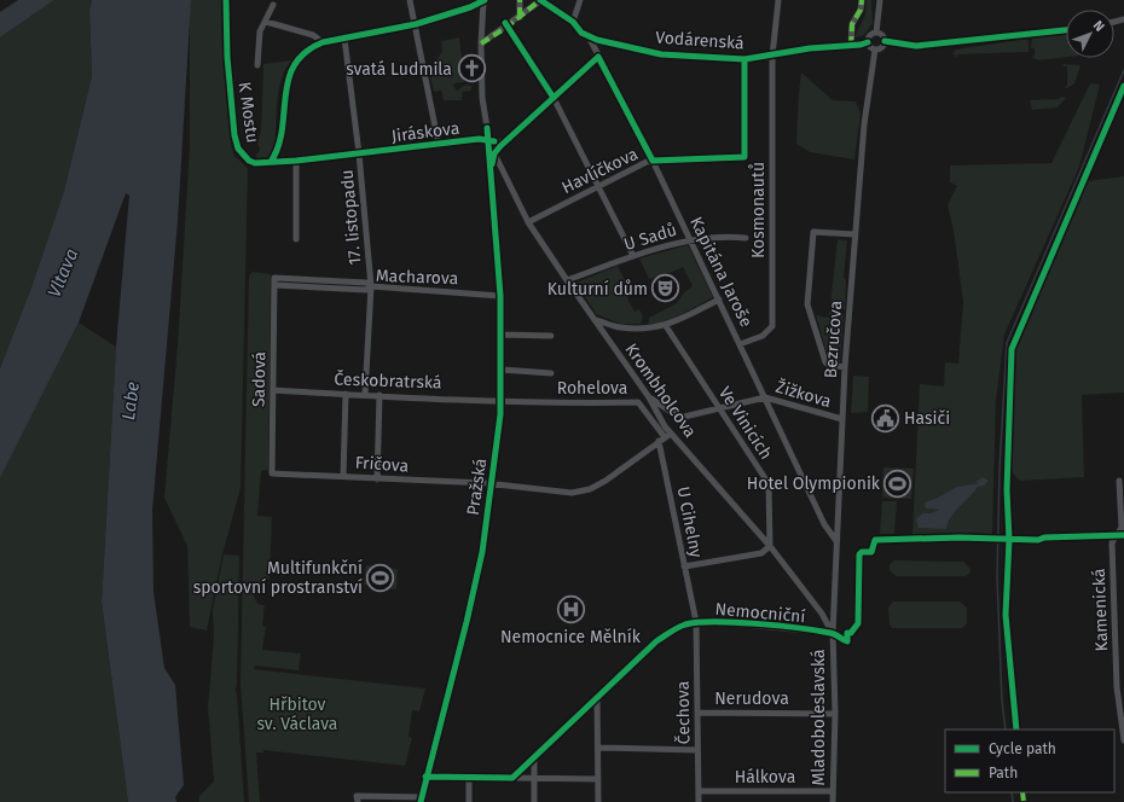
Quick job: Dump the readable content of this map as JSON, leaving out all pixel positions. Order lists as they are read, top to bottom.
{
  "streets": {
    "street": [
      "Vodárenská",
      "K Mostu",
      "Jiráskova",
      "Havlíčkova",
      "Kosmonautů",
      "17. listopadu",
      "U Sadů",
      "Kapitána Jaroše",
      "Macharova",
      "Bezručova",
      "Sadová",
      "Českobratrská",
      "Rohelova",
      "Krombholcova",
      "Žižkova",
      "Ve Vinicích",
      "Fričova",
      "Pražská",
      "U Cihelny",
      "Kamenická",
      "Nemocniční",
      "Nerudova",
      "Čechova",
      "Mladoboleslavská",
      "Hálkova"
    ]
  },
  "crossings": [
    ["Vodárenská", "Havlíčkova"],
    ["Vodárenská", "Kosmonautů"],
    ["Vodárenská", "Kapitána Jaroše"],
    ["Vodárenská", "Bezručova"],
    ["K Mostu", "Jiráskova"],
    ["Jiráskova", "17. listopadu"],
    ["Jiráskova", "Pražská"],
    ["Havlíčkova", "Kapitána Jaroše"],
    ["Havlíčkova", "Krombholcova"],
    ["Kosmonautů", "Kapitána Jaroše"],
    ["17. listopadu", "Macharova"],
    ["17. listopadu", "Českobratrská"],
    ["U Sadů", "Kapitána Jaroše"],
    ["U Sadů", "Krombholcova"],
    ["Kapitána Jaroše", "Bezručova"],
    ["Kapitána Jaroše", "Žižkova"],
    ["Macharova", "Sadová"],
    ["Macharova", "Pražská"],
    ["Bezručova", "Krombholcova"],
    ["Bezručova", "Žižkova"],
    ["Bezručova", "Nemocniční"],
    ["Bezručova", "Mladoboleslavská"],
    ["Sadová", "Českobratrská"],
    ["Sadová", "Fričova"],
    ["Českobratrská", "Rohelova"],
    ["Českobratrská", "Pražská"],
    ["Rohelova", "Krombholcova"],
    ["Rohelova", "Fričova"],
    ["Rohelova", "Pražská"],
    ["Rohelova", "U Cihelny"],
    ["Krombholcova", "Žižkova"],
    ["Krombholcova", "Ve Vinicích"],
    ["Krombholcova", "Fričova"],
    ["Krombholcova", "Pražská"],
    ["Krombholcova", "U Cihelny"],
    ["Krombholcova", "Nemocniční"],
    ["Krombholcova", "Mladoboleslavská"],
    ["Žižkova", "Ve Vinicích"],
    ["Fričova", "Pražská"],
    ["Fričova", "U Cihelny"],
    ["U Cihelny", "Nemocniční"],
    ["U Cihelny", "Čechova"],
    ["Nemocniční", "Čechova"],
    ["Nemocniční", "Mladoboleslavská"],
    ["Nerudova", "Čechova"],
    ["Nerudova", "Mladoboleslavská"],
    ["Čechova", "Hálkova"],
    ["Mladoboleslavská", "Hálkova"]
  ],
  "water": ["Vltava", "Labe"],
  "parks": ["Hřbitov sv. Václava"],
  "places": {
    "church": ["svatá Ludmila"],
    "theatre": ["Kulturní dům"],
    "public building": ["Hasiči"],
    "sports": ["Hotel Olympionik", "Multifunkční sportovní prostranství"],
    "hospital": ["Nemocnice Mělník"]
  },
  "legend": ["Cycle path", "Path"],
  "north": "top right"
}
